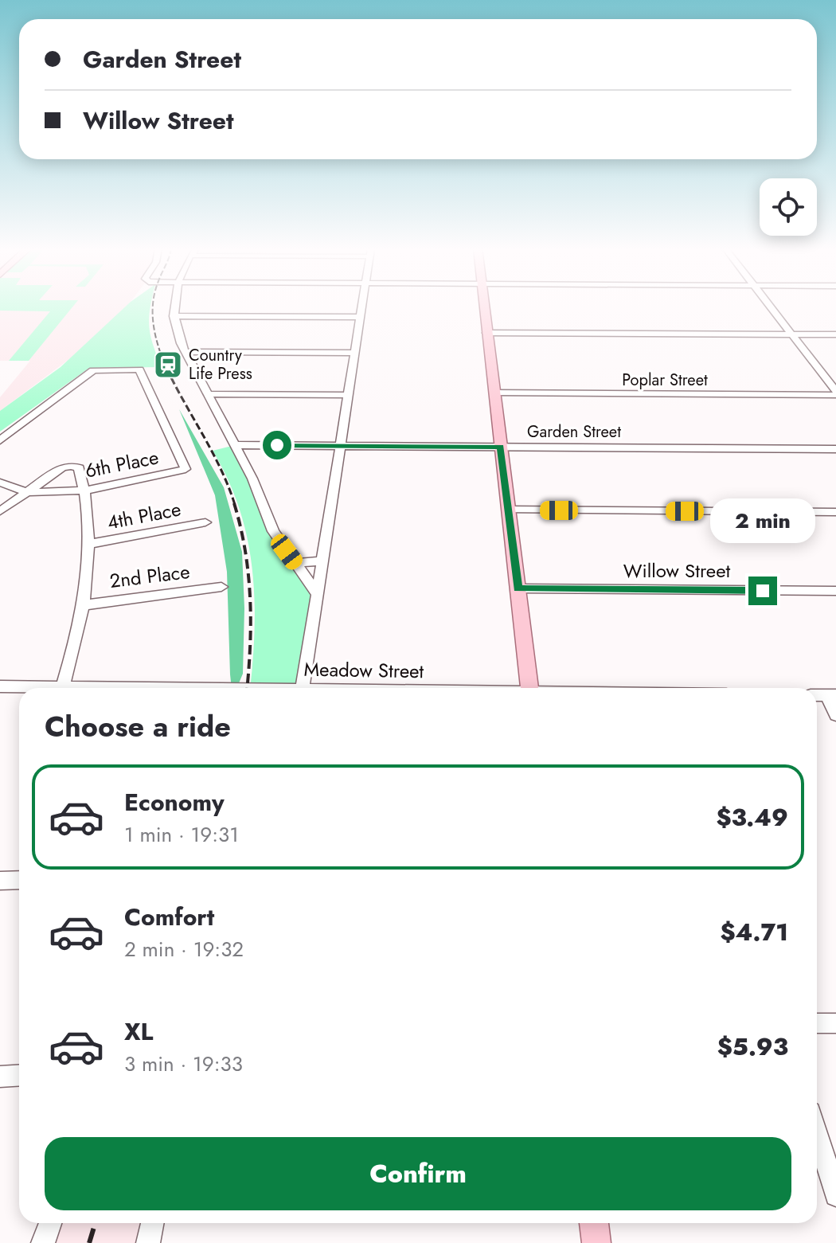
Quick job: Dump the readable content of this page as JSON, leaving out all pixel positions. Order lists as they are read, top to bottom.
{
  "streets": {
    "street": [
      "Poplar Street",
      "Garden Street",
      "6th Place",
      "4th Place",
      "Willow Street",
      "2nd Place",
      "Meadow Street"
    ]
  },
  "places": {
    "station": ["Country Life Press"]
  },
  "page": {
    "banner": ["Garden Street", "Willow Street"],
    "bubble": "2 min",
    "heading": "Choose a ride",
    "list": [
      {
        "name": "Economy",
        "note": "1 min · 19:31",
        "value": "$3.49"
      },
      {
        "name": "Comfort",
        "note": "2 min · 19:32",
        "value": "$4.71"
      },
      {
        "name": "XL",
        "note": "3 min · 19:33",
        "value": "$5.93"
      }
    ],
    "buttons": "Confirm"
  }
}
